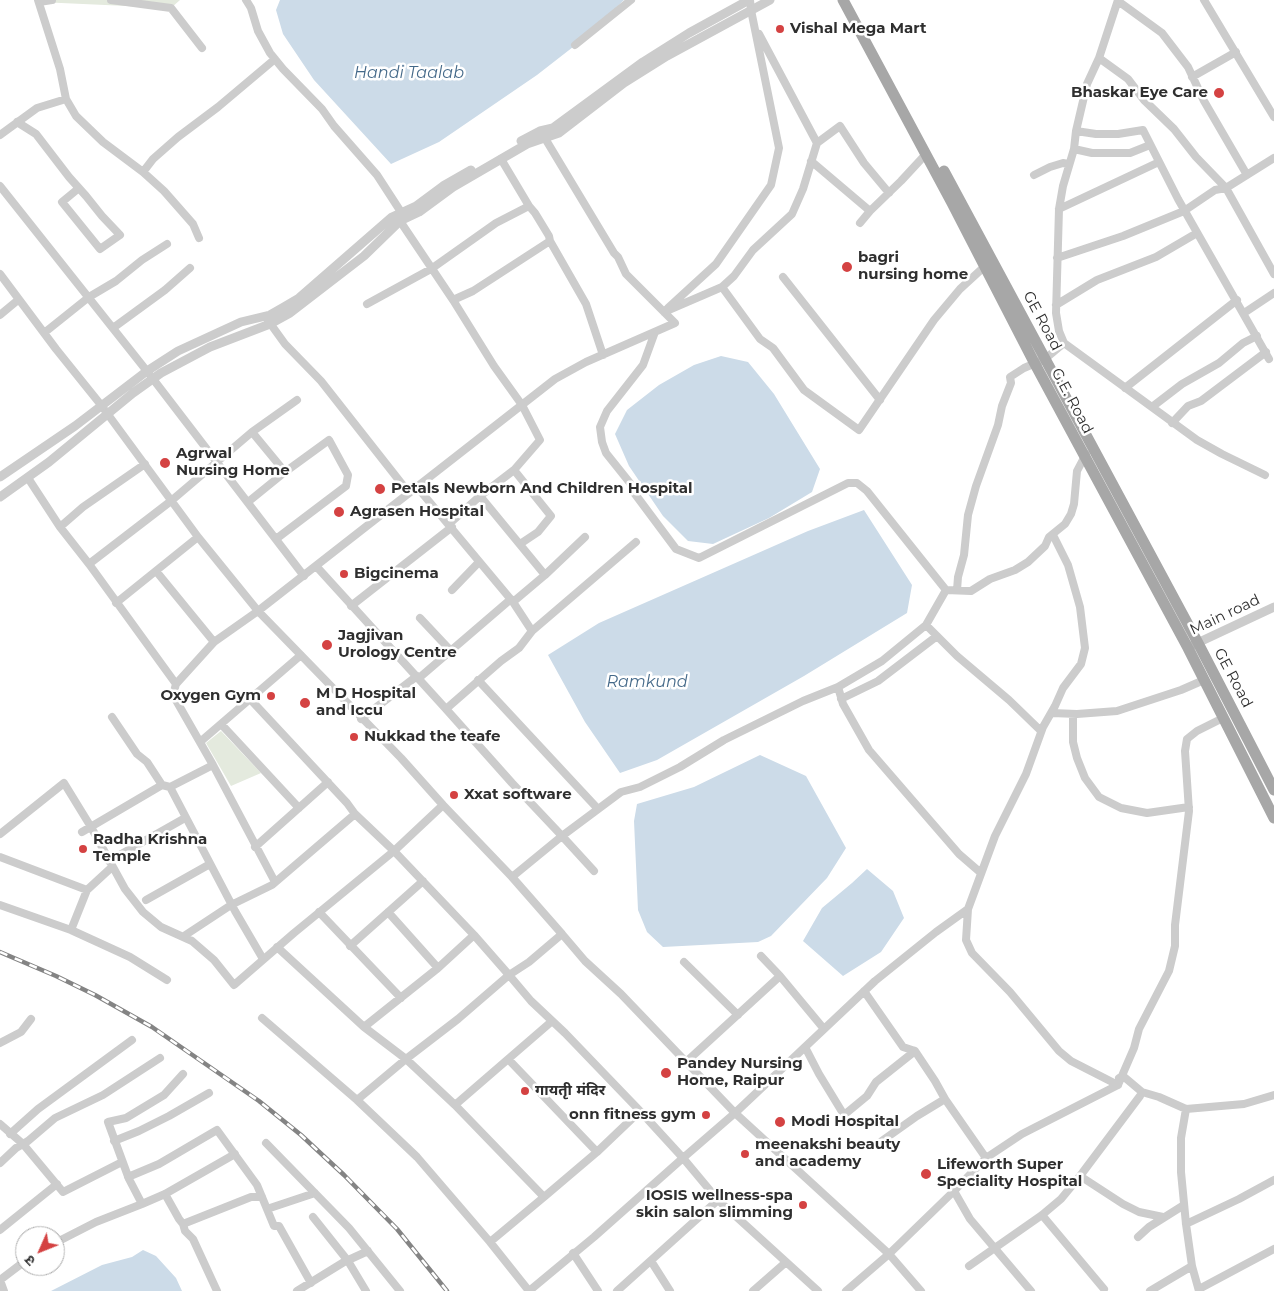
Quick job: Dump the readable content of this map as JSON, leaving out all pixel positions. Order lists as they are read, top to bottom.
{
  "streets": {
    "main road": ["GE Road", "G.E. Road"],
    "street": ["Main road"]
  },
  "crossings": [
    ["GE Road", "G.E. Road"],
    ["GE Road", "Main road"]
  ],
  "water": ["Handi Taalab", "Ramkund"],
  "places": [
    "Vishal Mega Mart",
    "Bhaskar Eye Care",
    "bagri nursing home",
    "Agrwal Nursing Home",
    "Petals Newborn And Children Hospital",
    "Agrasen Hospital",
    "Bigcinema",
    "Jagjivan Urology Centre",
    "Oxygen Gym",
    "M D Hospital and Iccu",
    "Nukkad the teafe",
    "Xxat software",
    "Radha Krishna Temple",
    "Pandey Nursing Home, Raipur",
    "गायतृी मंदिर",
    "onn fitness gym",
    "Modi Hospital",
    "meenakshi beauty and academy",
    "Lifeworth Super Speciality Hospital",
    "IOSIS wellness-spa skin salon slimming"
  ],
  "north": "bottom left"
}
